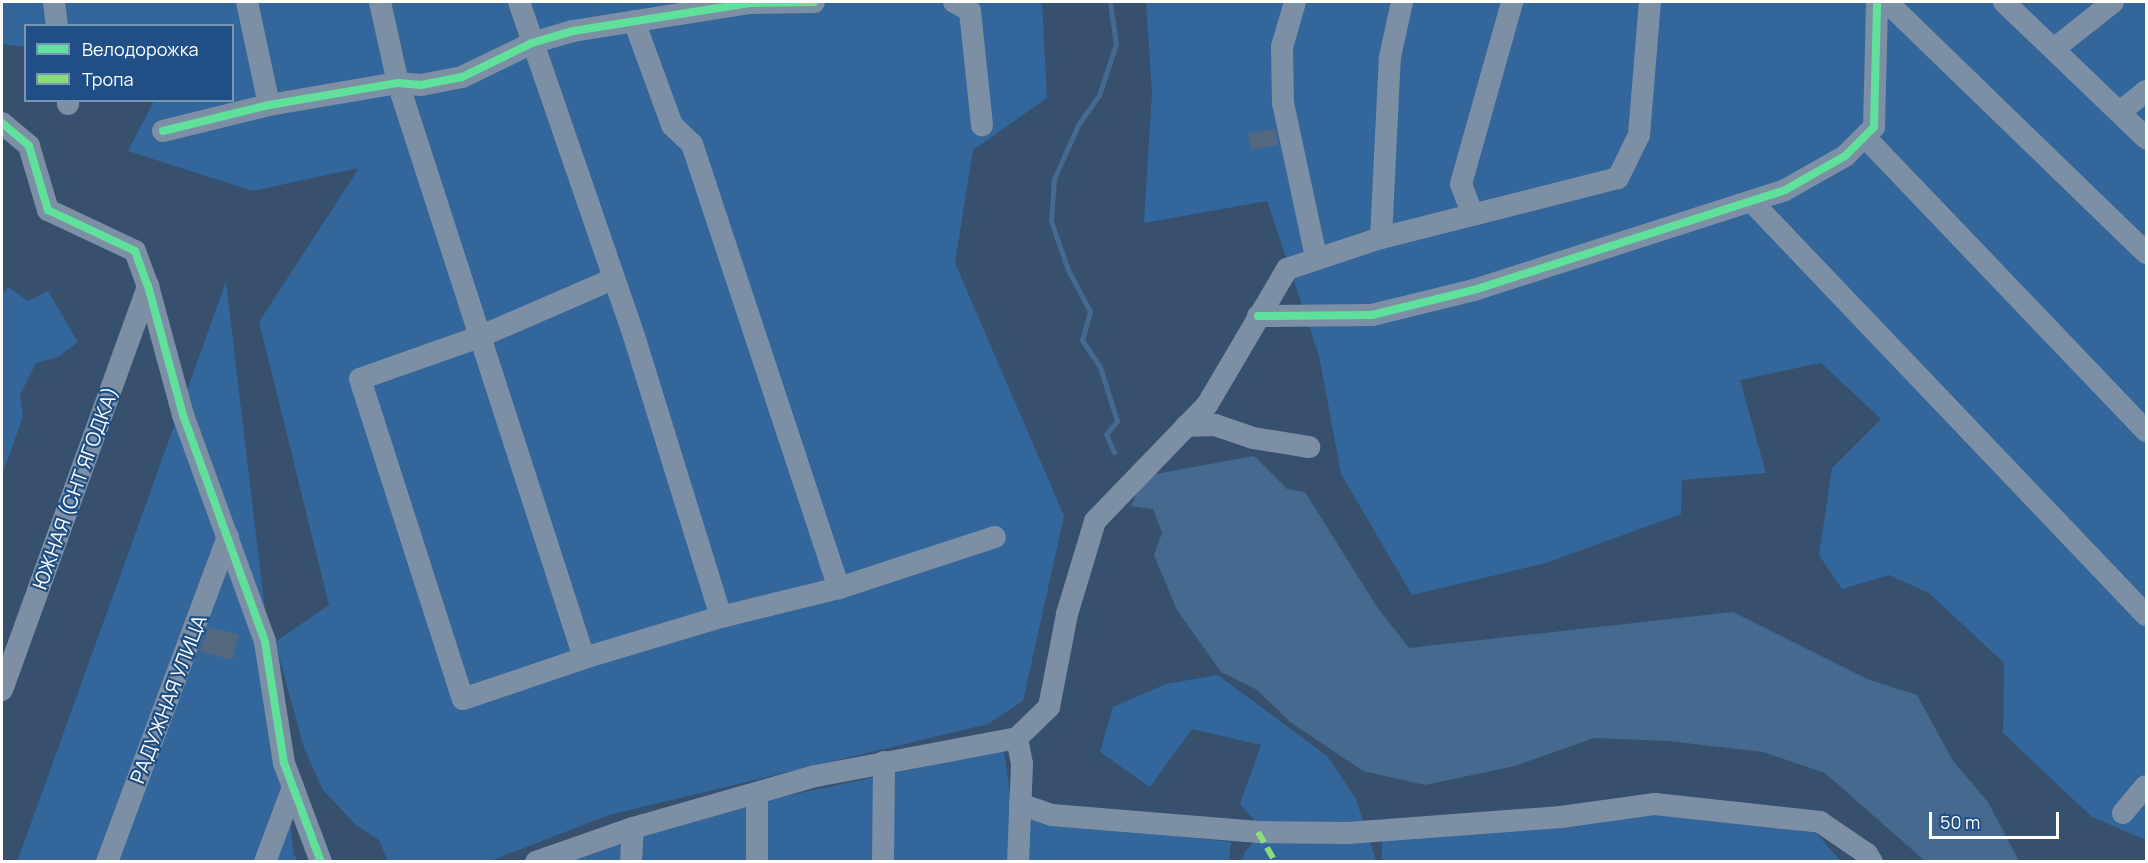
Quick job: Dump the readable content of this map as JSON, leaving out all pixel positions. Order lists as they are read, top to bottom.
{
  "streets": {
    "street": ["ЮЖНАЯ (СНТ ЯГОДКА)", "РАДУЖНАЯ УЛИЦА"]
  },
  "legend": ["Велодорожка", "Тропа"],
  "scale_bar": "50 m"
}
